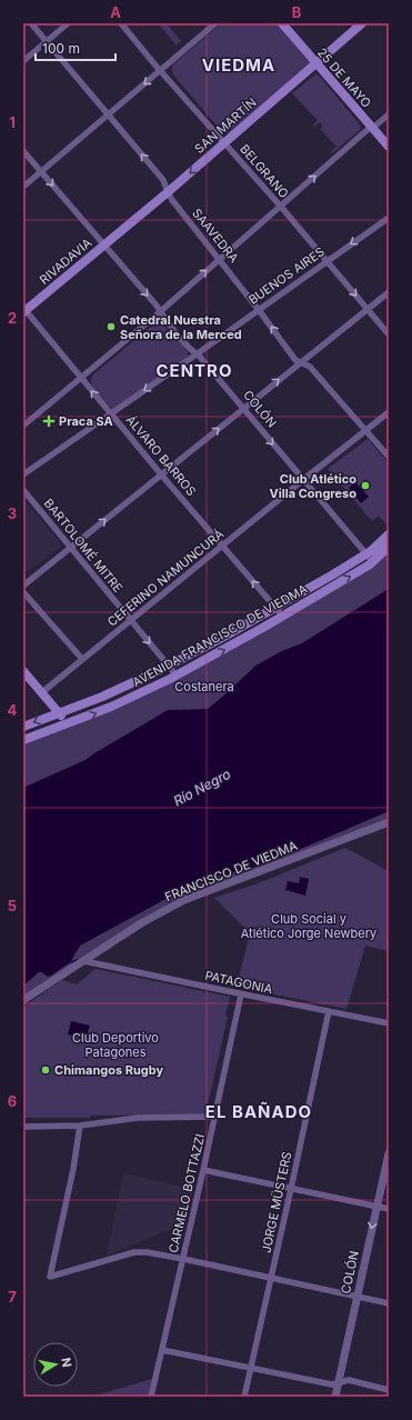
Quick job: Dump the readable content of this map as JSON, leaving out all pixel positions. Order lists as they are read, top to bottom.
{
  "streets": {
    "main road": [
      "25 DE MAYO",
      "SAN MARTÍN",
      "RIVADAVIA",
      "AVENIDA FRANCISCO DE VIEDMA"
    ],
    "street": [
      "BELGRANO",
      "SAAVEDRA",
      "BUENOS AIRES",
      "COLÓN",
      "ÁLVARO BARROS",
      "BARTOLOMÉ MITRE",
      "CEFERINO NAMUNCURÁ",
      "FRANCISCO DE VIEDMA",
      "PATAGONIA",
      "CARMELO BOTTAZZI",
      "JORGE MÜSTERS"
    ]
  },
  "crossings": [
    ["25 DE MAYO", "SAN MARTÍN"],
    ["SAN MARTÍN", "BELGRANO"],
    ["SAN MARTÍN", "SAAVEDRA"],
    ["SAN MARTÍN", "RIVADAVIA"],
    ["SAN MARTÍN", "COLÓN"],
    ["BELGRANO", "BUENOS AIRES"],
    ["SAAVEDRA", "BUENOS AIRES"],
    ["SAAVEDRA", "CEFERINO NAMUNCURÁ"],
    ["RIVADAVIA", "COLÓN"],
    ["RIVADAVIA", "ÁLVARO BARROS"],
    ["BUENOS AIRES", "COLÓN"],
    ["BUENOS AIRES", "ÁLVARO BARROS"],
    ["COLÓN", "CEFERINO NAMUNCURÁ"],
    ["COLÓN", "AVENIDA FRANCISCO DE VIEDMA"],
    ["ÁLVARO BARROS", "CEFERINO NAMUNCURÁ"],
    ["ÁLVARO BARROS", "AVENIDA FRANCISCO DE VIEDMA"],
    ["BARTOLOMÉ MITRE", "CEFERINO NAMUNCURÁ"],
    ["BARTOLOMÉ MITRE", "AVENIDA FRANCISCO DE VIEDMA"],
    ["FRANCISCO DE VIEDMA", "PATAGONIA"],
    ["PATAGONIA", "CARMELO BOTTAZZI"],
    ["PATAGONIA", "JORGE MÜSTERS"]
  ],
  "one_way": ["COLÓN"],
  "districts": ["VIEDMA", "CENTRO", "EL BAÑADO"],
  "water": ["Río Negro"],
  "parks": ["Costanera", "Club Social y Atlético Jorge Newbery", "Club Deportivo Patagones"],
  "places": {
    "other": ["Catedral Nuestra Señora de la Merced", "Club Atlético Villa Congreso", "Chimangos Rugby"],
    "health": ["Praca SA"]
  },
  "scale_bar": "100 m",
  "north": "right",
  "grid": {
    "columns": ["A", "B"],
    "rows": [
      "1",
      "2",
      "3",
      "4",
      "5",
      "6",
      "7"
    ]
  }
}
